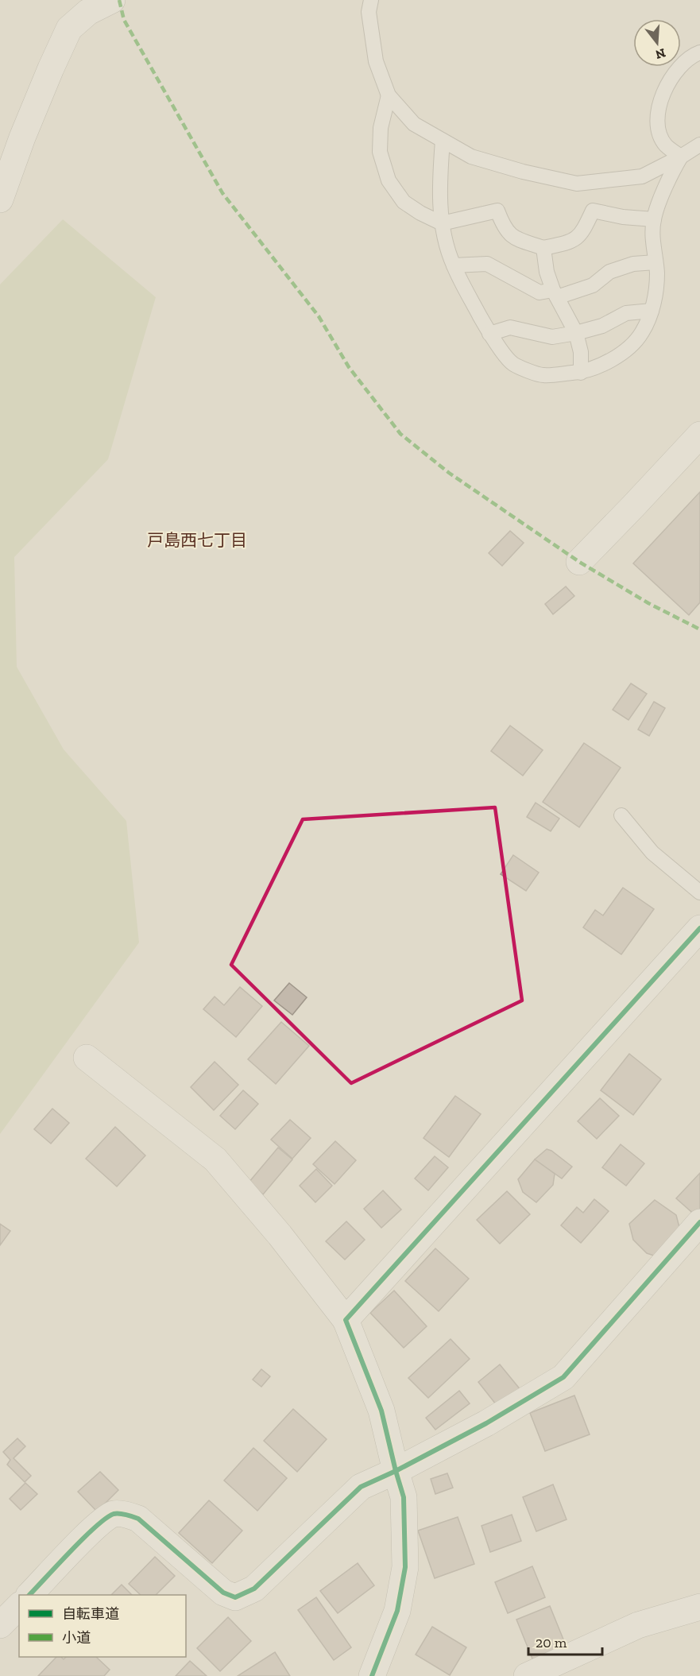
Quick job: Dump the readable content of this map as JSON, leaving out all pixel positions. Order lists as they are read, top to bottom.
{
  "districts": ["戸島西七丁目"],
  "legend": ["自転車道", "小道"],
  "scale_bar": "20 m",
  "north": "bottom"
}
